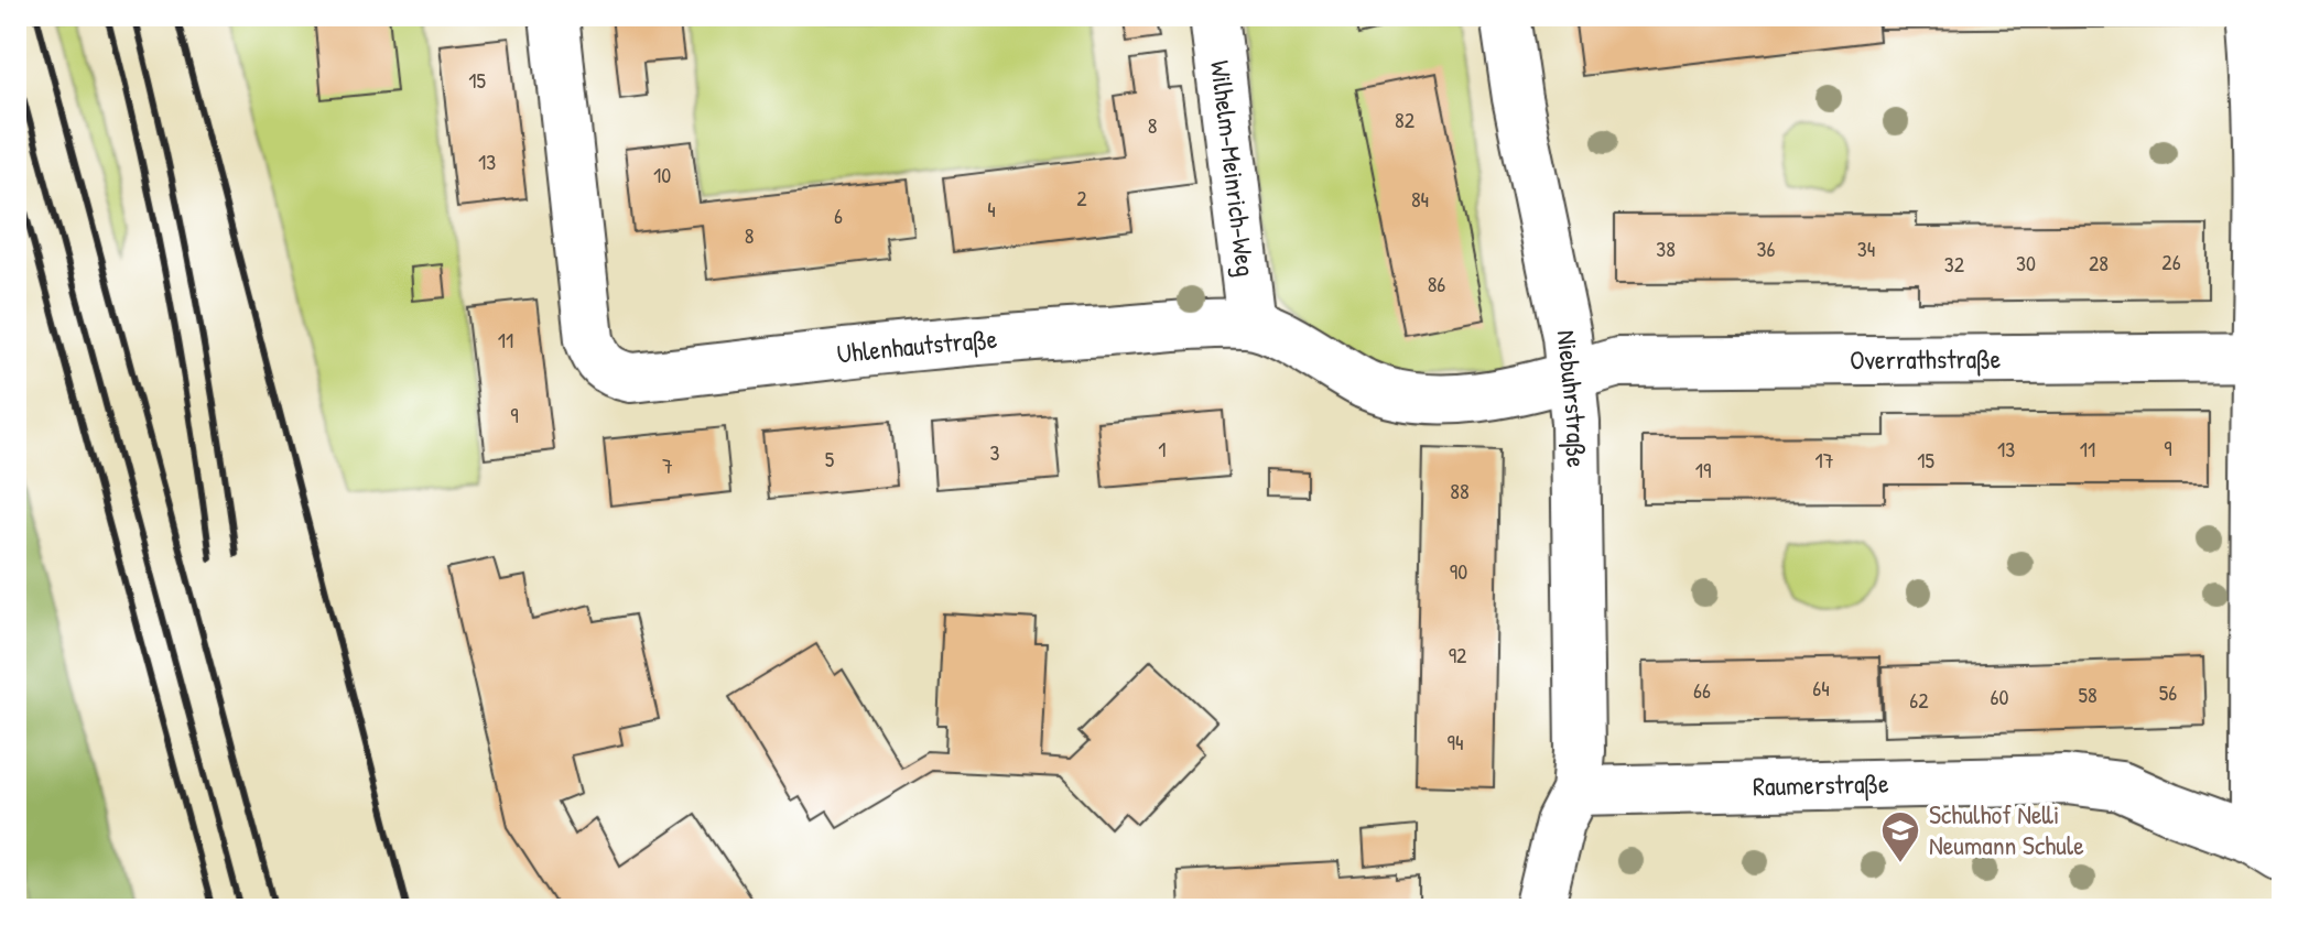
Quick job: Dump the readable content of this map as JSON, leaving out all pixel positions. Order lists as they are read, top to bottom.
{
  "streets": {
    "street": [
      "Wilhelm-Meinrich-Weg",
      "Uhlenhautstraße",
      "Overrathstraße",
      "Niebuhrstraße",
      "Raumerstraße"
    ]
  },
  "crossings": [
    ["Wilhelm-Meinrich-Weg", "Uhlenhautstraße"],
    ["Uhlenhautstraße", "Overrathstraße"],
    ["Uhlenhautstraße", "Niebuhrstraße"],
    ["Overrathstraße", "Niebuhrstraße"],
    ["Niebuhrstraße", "Raumerstraße"]
  ],
  "places": {
    "school or university": ["Schulhof Nelli Neumann Schule"]
  },
  "house_numbers": [
    "15",
    "82",
    "8",
    "13",
    "10",
    "2",
    "84",
    "4",
    "6",
    "8",
    "38",
    "36",
    "34",
    "26",
    "30",
    "28",
    "32",
    "86",
    "11",
    "9",
    "9",
    "1",
    "13",
    "11",
    "3",
    "5",
    "17",
    "15",
    "7",
    "19",
    "88",
    "90",
    "92",
    "64",
    "66",
    "56",
    "58",
    "60",
    "62",
    "94"
  ]
}
